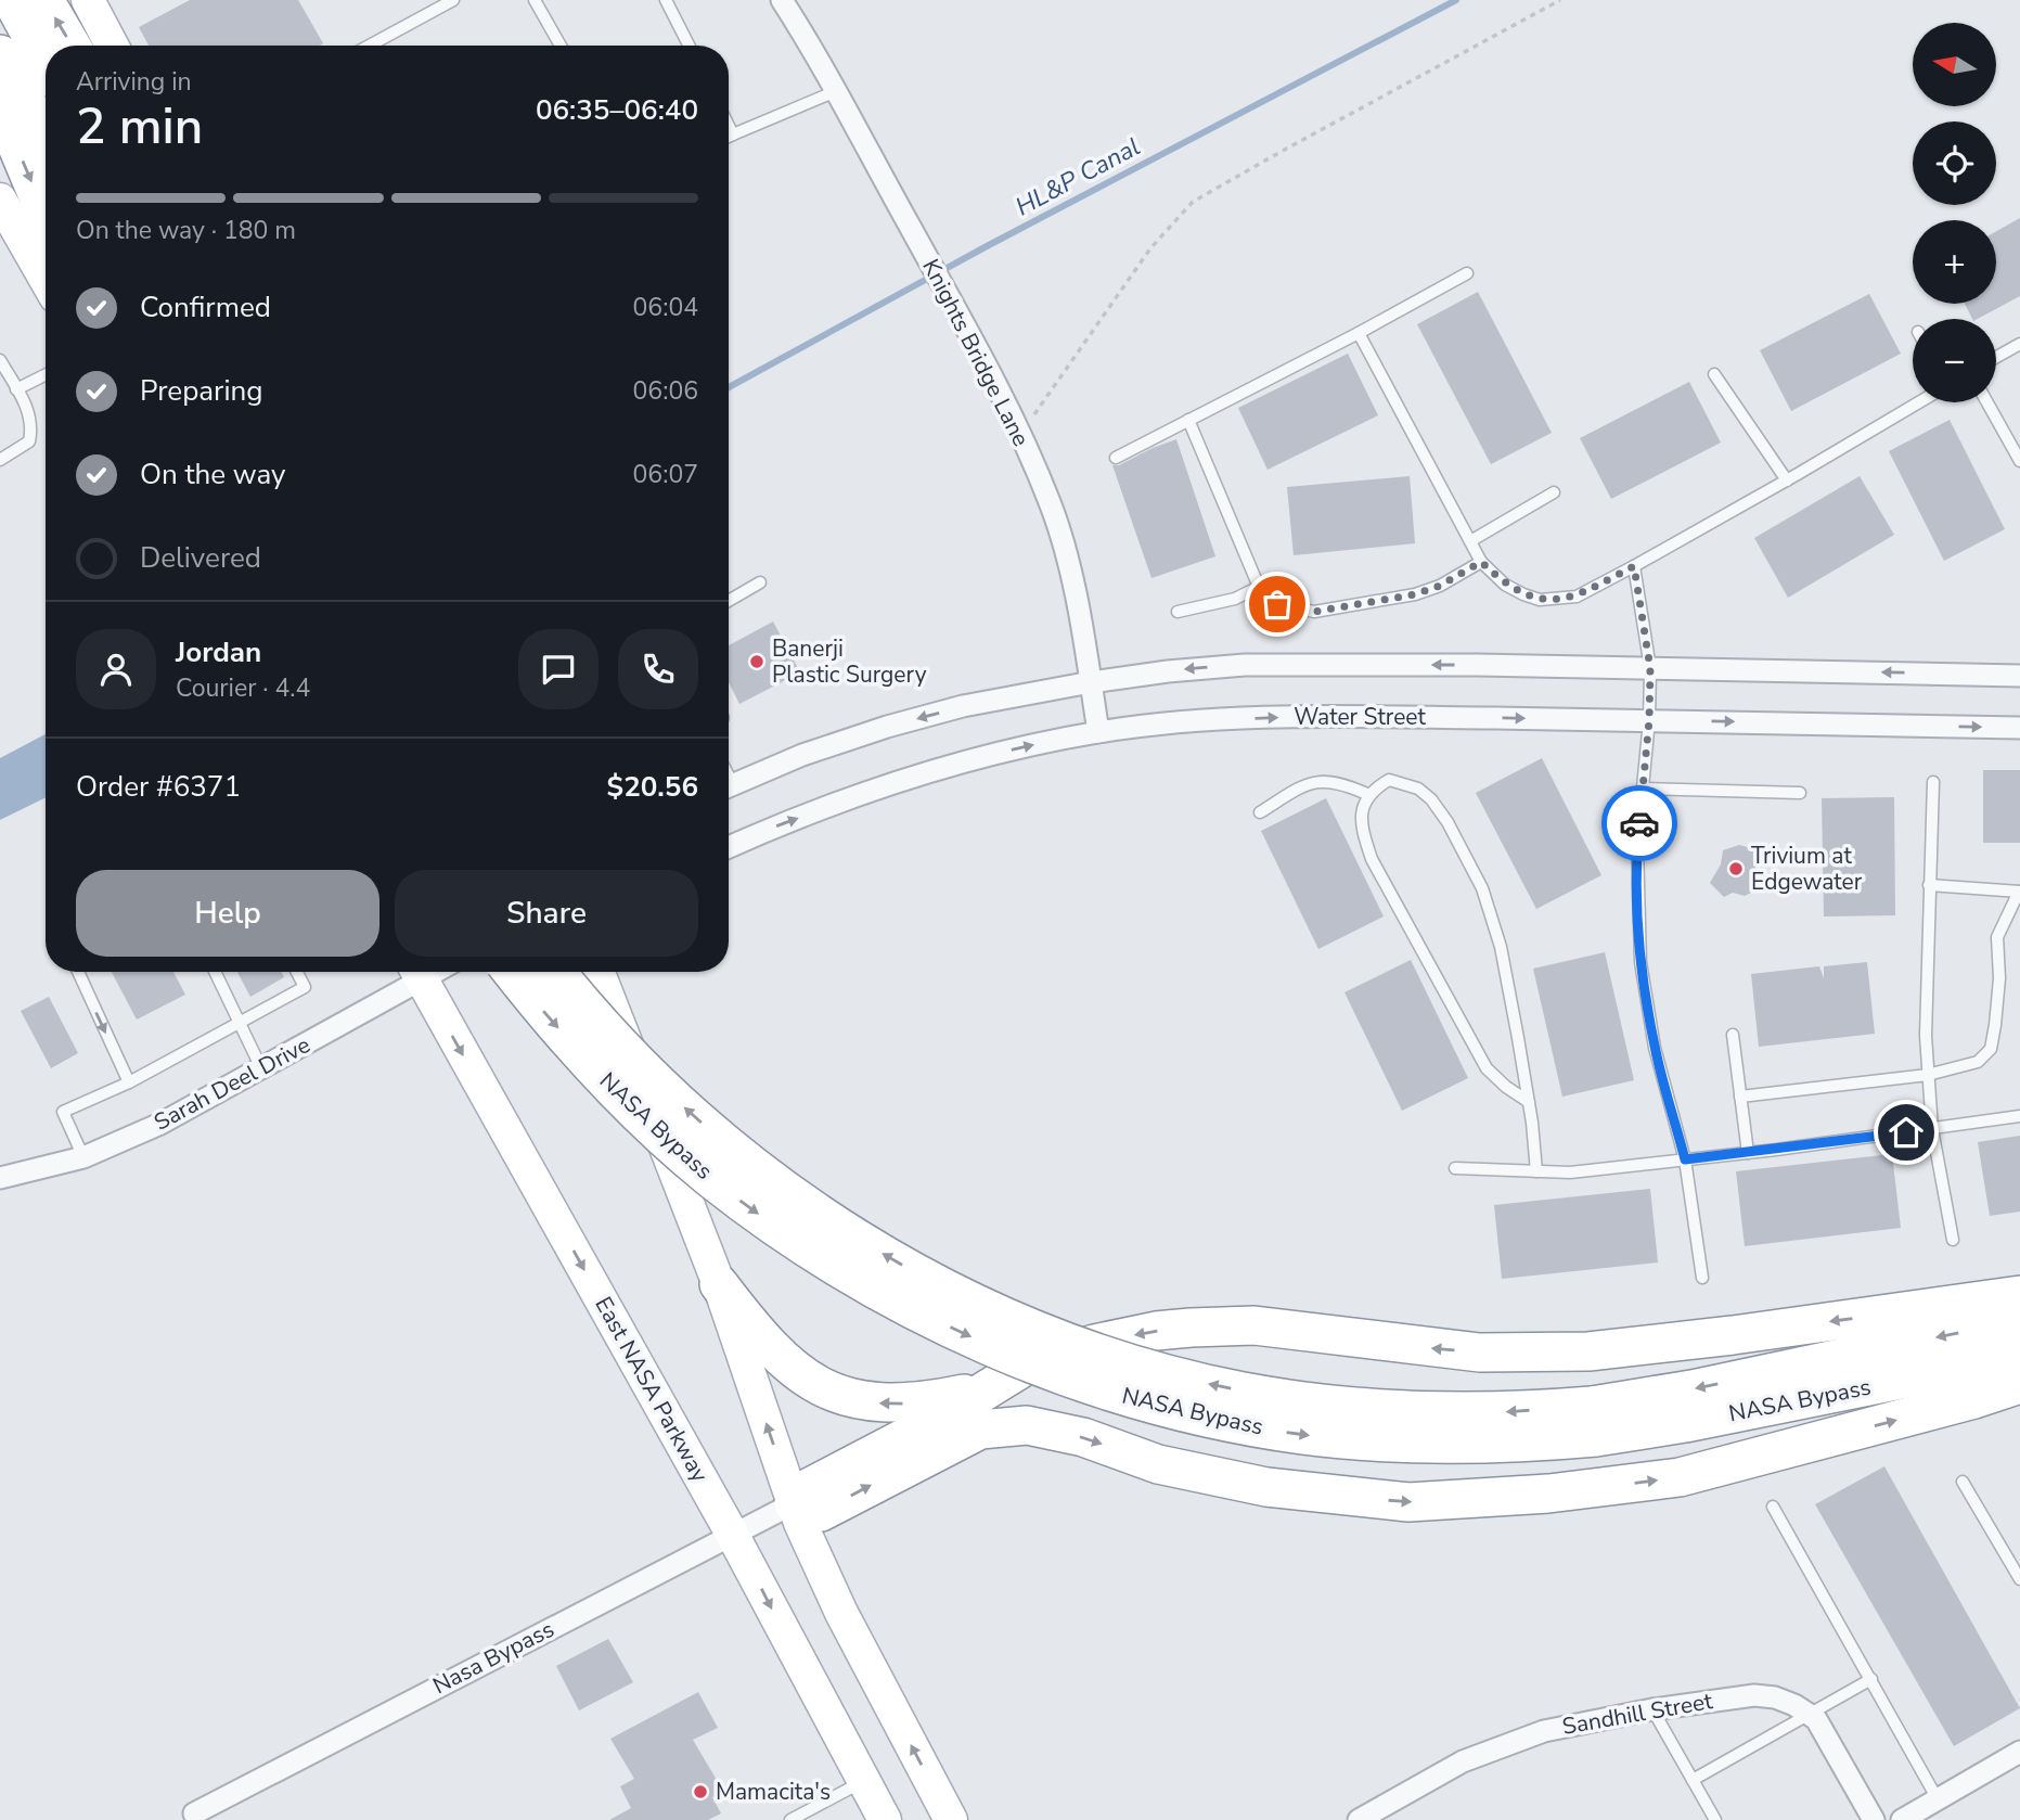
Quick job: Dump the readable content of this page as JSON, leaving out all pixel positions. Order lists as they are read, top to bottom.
{
  "streets": {
    "highway": ["NASA Bypass"],
    "main road": ["East NASA Parkway"],
    "street": [
      "Knights Bridge Lane",
      "Water Street",
      "Sarah Deel Drive",
      "Nasa Bypass",
      "Sandhill Street"
    ]
  },
  "crossings": [
    ["Knights Bridge Lane", "Water Street"],
    ["Sarah Deel Drive", "East NASA Parkway"],
    ["East NASA Parkway", "Nasa Bypass"]
  ],
  "water": ["HL&P Canal"],
  "places": ["Banerji Plastic Surgery", "Trivium at Edgewater", "Mamacita's"],
  "north": "left",
  "page": {
    "map_buttons": ["+", "−"],
    "heading": ["2 min", "Arriving in", "06:35–06:40"],
    "panel": [
      "Jordan",
      "Courier · 4.4",
      "Order #6371",
      "$20.56"
    ],
    "bar": "On the way · 180 m",
    "list": [
      ["Confirmed", "06:04"],
      ["Preparing", "06:06"],
      ["On the way", "06:07"],
      "Delivered"
    ],
    "buttons": ["Help", "Share"]
  }
}
